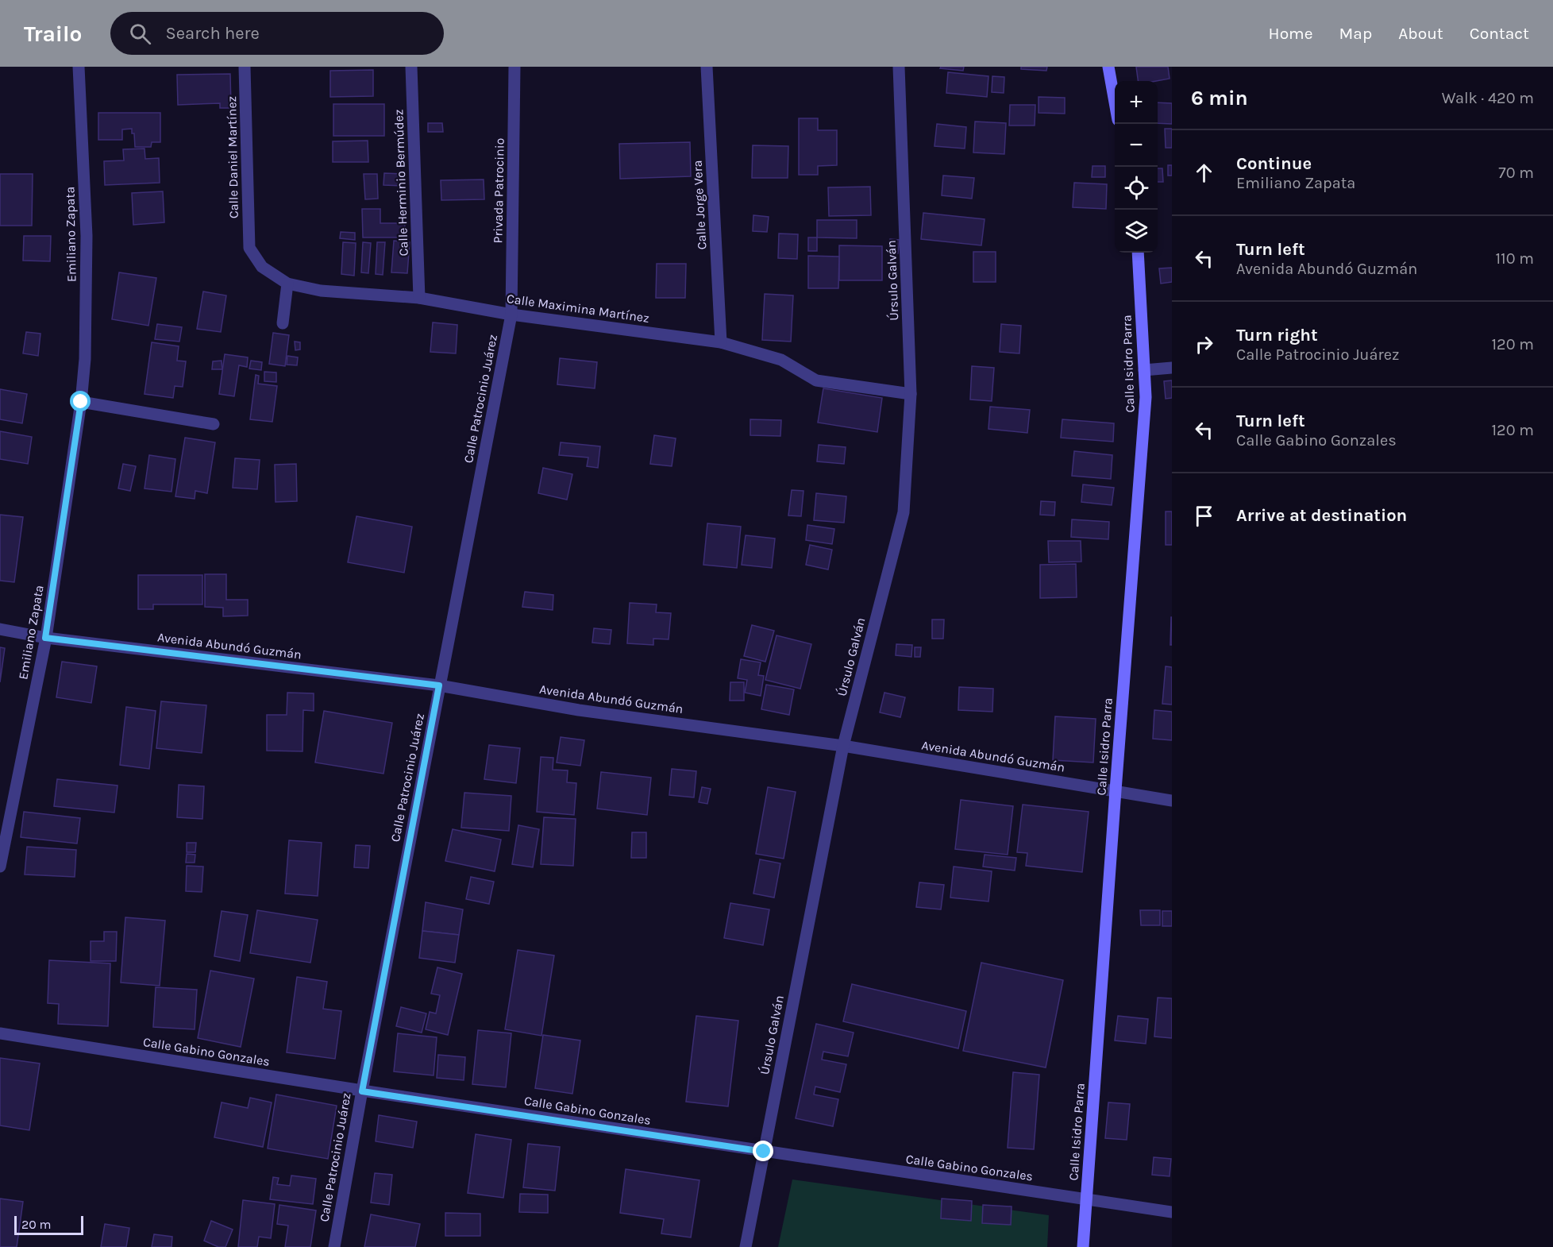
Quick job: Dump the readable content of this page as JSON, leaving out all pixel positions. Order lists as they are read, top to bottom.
{
  "streets": {
    "street": [
      "Calle Daniel Martínez",
      "Calle Herminio Bermúdez",
      "Privada Patrocinio",
      "Calle Jorge Vera",
      "Emiliano Zapata",
      "Úrsulo Galván",
      "Calle Maximina Martínez",
      "Calle Isidro Parra",
      "Calle Patrocinio Juárez",
      "Avenida Abundó Guzmán",
      "Calle Gabino Gonzales"
    ]
  },
  "crossings": [
    ["Calle Daniel Martínez", "Calle Maximina Martínez"],
    ["Calle Herminio Bermúdez", "Calle Maximina Martínez"],
    ["Privada Patrocinio", "Calle Maximina Martínez"],
    ["Privada Patrocinio", "Calle Patrocinio Juárez"],
    ["Calle Jorge Vera", "Calle Maximina Martínez"],
    ["Emiliano Zapata", "Avenida Abundó Guzmán"],
    ["Úrsulo Galván", "Calle Maximina Martínez"],
    ["Úrsulo Galván", "Avenida Abundó Guzmán"],
    ["Úrsulo Galván", "Calle Gabino Gonzales"],
    ["Calle Maximina Martínez", "Calle Patrocinio Juárez"],
    ["Calle Isidro Parra", "Avenida Abundó Guzmán"],
    ["Calle Isidro Parra", "Calle Gabino Gonzales"],
    ["Calle Patrocinio Juárez", "Avenida Abundó Guzmán"],
    ["Calle Patrocinio Juárez", "Calle Gabino Gonzales"]
  ],
  "scale_bar": "20 m",
  "page": {
    "header": "Trailo",
    "search": "Search here",
    "nav": [
      "Home",
      "Map",
      "About",
      "Contact"
    ],
    "heading": ["6 min", "Walk · 420 m"],
    "map_buttons": ["+", "−"],
    "list": [
      ["Continue", "Emiliano Zapata", "70 m"],
      ["Turn left", "Avenida Abundó Guzmán", "110 m"],
      ["Turn right", "Calle Patrocinio Juárez", "120 m"],
      ["Turn left", "Calle Gabino Gonzales", "120 m"],
      "Arrive at destination"
    ],
    "scale": "20 m"
  }
}
